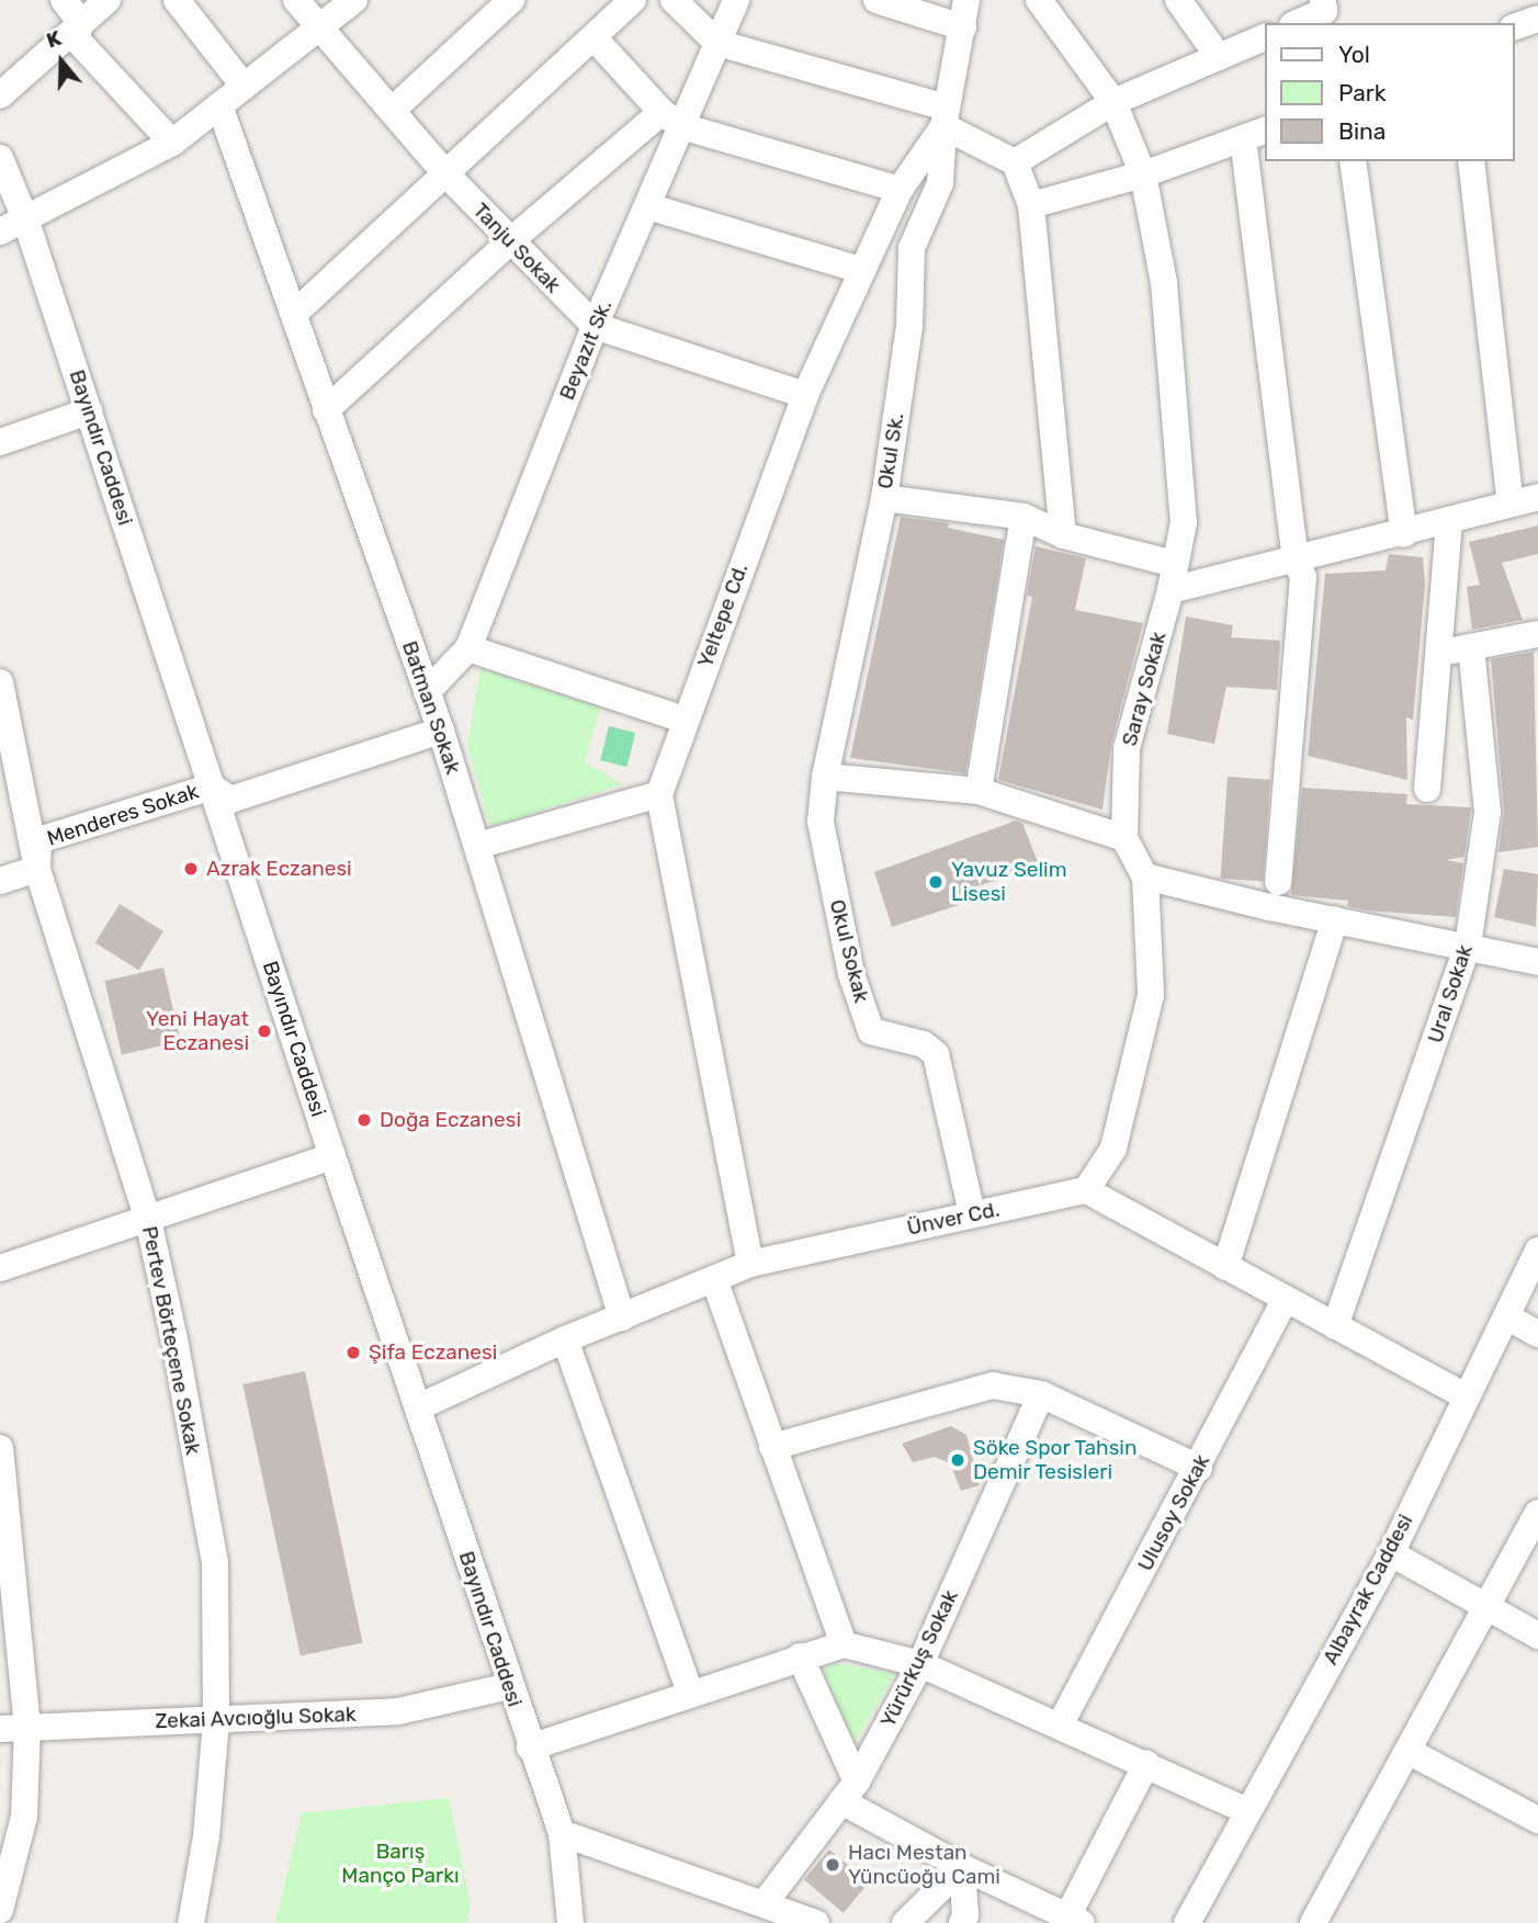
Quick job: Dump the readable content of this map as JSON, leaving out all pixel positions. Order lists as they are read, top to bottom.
{
  "streets": {
    "street": [
      "Tanju Sokak",
      "Beyazıt Sk.",
      "Bayındır Caddesi",
      "Okul Sk.",
      "Yeltepe Cd.",
      "Saray Sokak",
      "Batman Sokak",
      "Menderes Sokak",
      "Okul Sokak",
      "Ural Sokak",
      "Ünver Cd.",
      "Pertev Börteçene Sokak",
      "Ulusoy Sokak",
      "Albayrak Caddesi",
      "Yürürkuş Sokak",
      "Zekai Avcıoğlu Sokak"
    ]
  },
  "crossings": [
    ["Tanju Sokak", "Beyazıt Sk."],
    ["Tanju Sokak", "Yeltepe Cd."],
    ["Beyazıt Sk.", "Batman Sokak"],
    ["Bayındır Caddesi", "Menderes Sokak"],
    ["Bayındır Caddesi", "Ünver Cd."],
    ["Bayındır Caddesi", "Zekai Avcıoğlu Sokak"],
    ["Okul Sk.", "Yeltepe Cd."],
    ["Okul Sk.", "Okul Sokak"],
    ["Yeltepe Cd.", "Ünver Cd."],
    ["Saray Sokak", "Ünver Cd."],
    ["Batman Sokak", "Menderes Sokak"],
    ["Batman Sokak", "Ünver Cd."],
    ["Menderes Sokak", "Pertev Börteçene Sokak"],
    ["Okul Sokak", "Ünver Cd."],
    ["Pertev Börteçene Sokak", "Zekai Avcıoğlu Sokak"]
  ],
  "parks": ["Barış Manço Parkı"],
  "places": [
    "Azrak Eczanesi",
    "Yavuz Selim Lisesi",
    "Yeni Hayat Eczanesi",
    "Doğa Eczanesi",
    "Şifa Eczanesi",
    "Söke Spor Tahsin Demir Tesisleri",
    "Hacı Mestan Yüncüoğu Cami"
  ],
  "legend": ["Yol", "Park", "Bina"],
  "north": "top"
}
